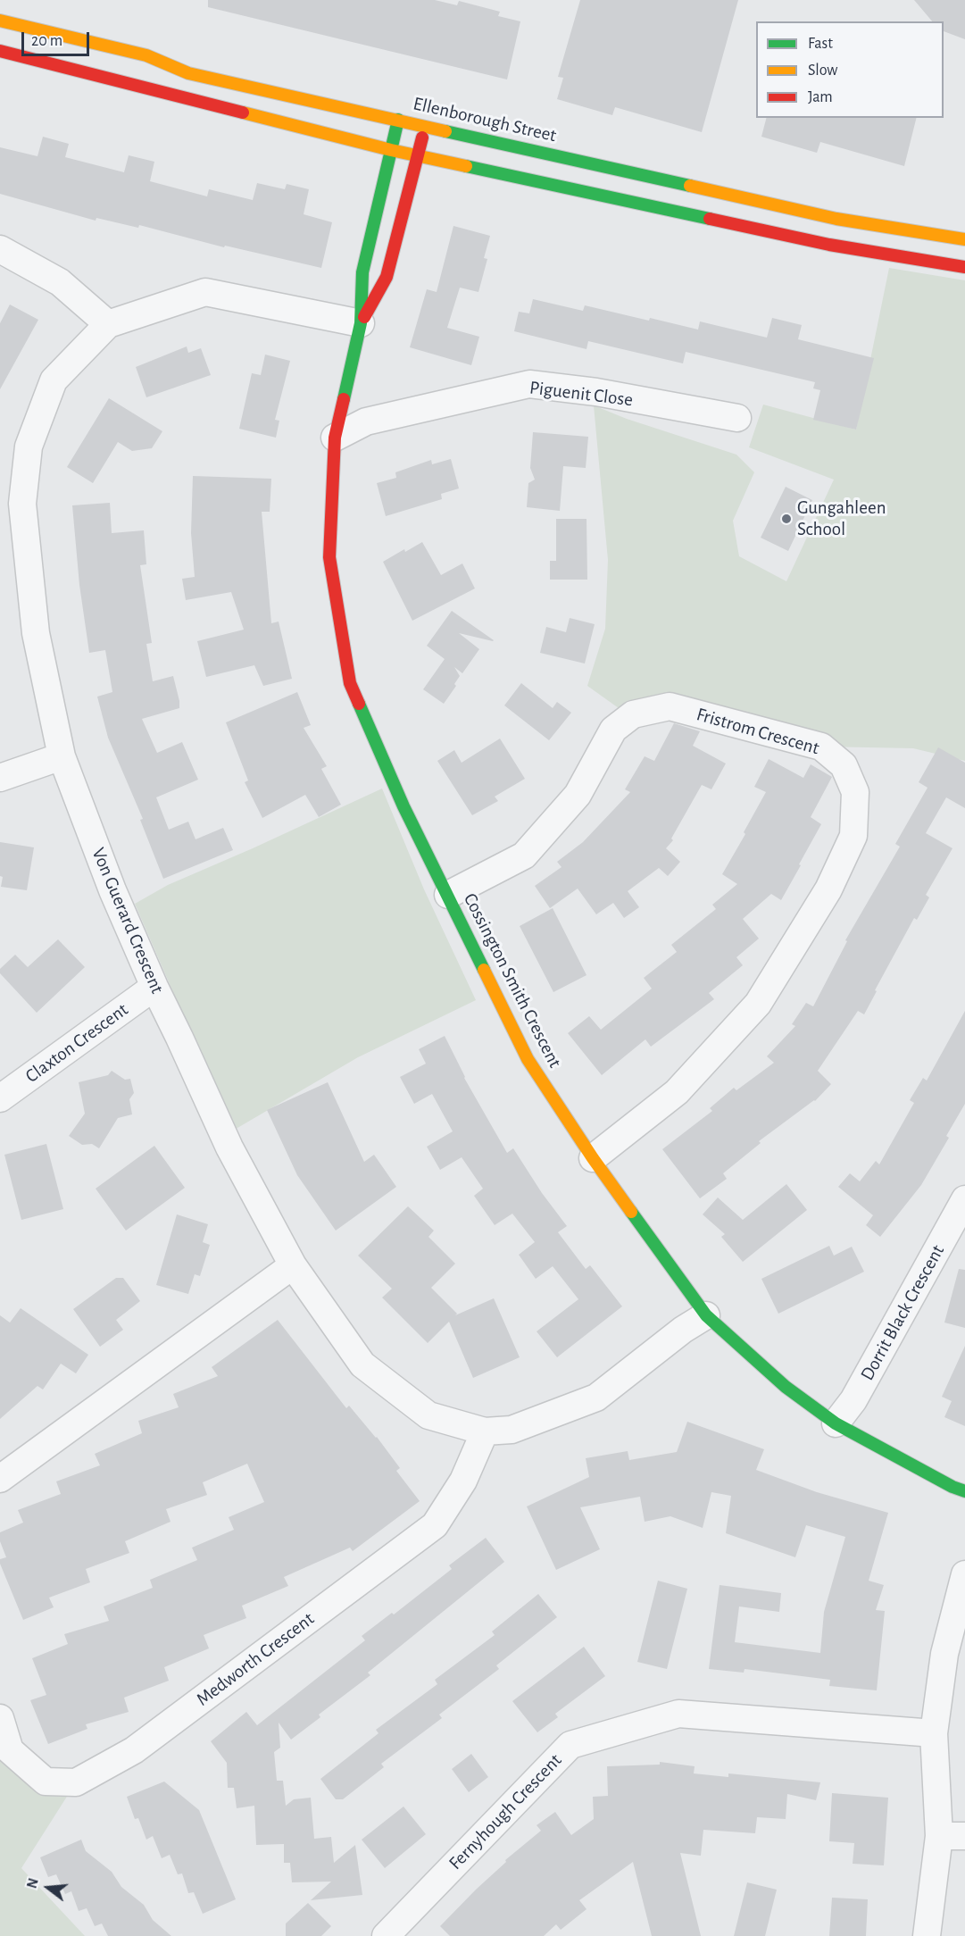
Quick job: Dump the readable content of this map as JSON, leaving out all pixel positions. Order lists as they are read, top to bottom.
{
  "streets": {
    "main road": ["Ellenborough Street", "Cossington Smith Crescent"],
    "street": [
      "Piguenit Close",
      "Fristrom Crescent",
      "Von Guerard Crescent",
      "Claxton Crescent",
      "Dorrit Black Crescent",
      "Medworth Crescent",
      "Fernyhough Crescent"
    ]
  },
  "crossings": [
    ["Ellenborough Street", "Cossington Smith Crescent"],
    ["Piguenit Close", "Cossington Smith Crescent"],
    ["Fristrom Crescent", "Cossington Smith Crescent"],
    ["Von Guerard Crescent", "Cossington Smith Crescent"],
    ["Von Guerard Crescent", "Claxton Crescent"],
    ["Von Guerard Crescent", "Medworth Crescent"],
    ["Cossington Smith Crescent", "Dorrit Black Crescent"]
  ],
  "places": ["Gungahleen School"],
  "legend": ["Fast", "Slow", "Jam"],
  "scale_bar": "20 m",
  "north": "left"
}
